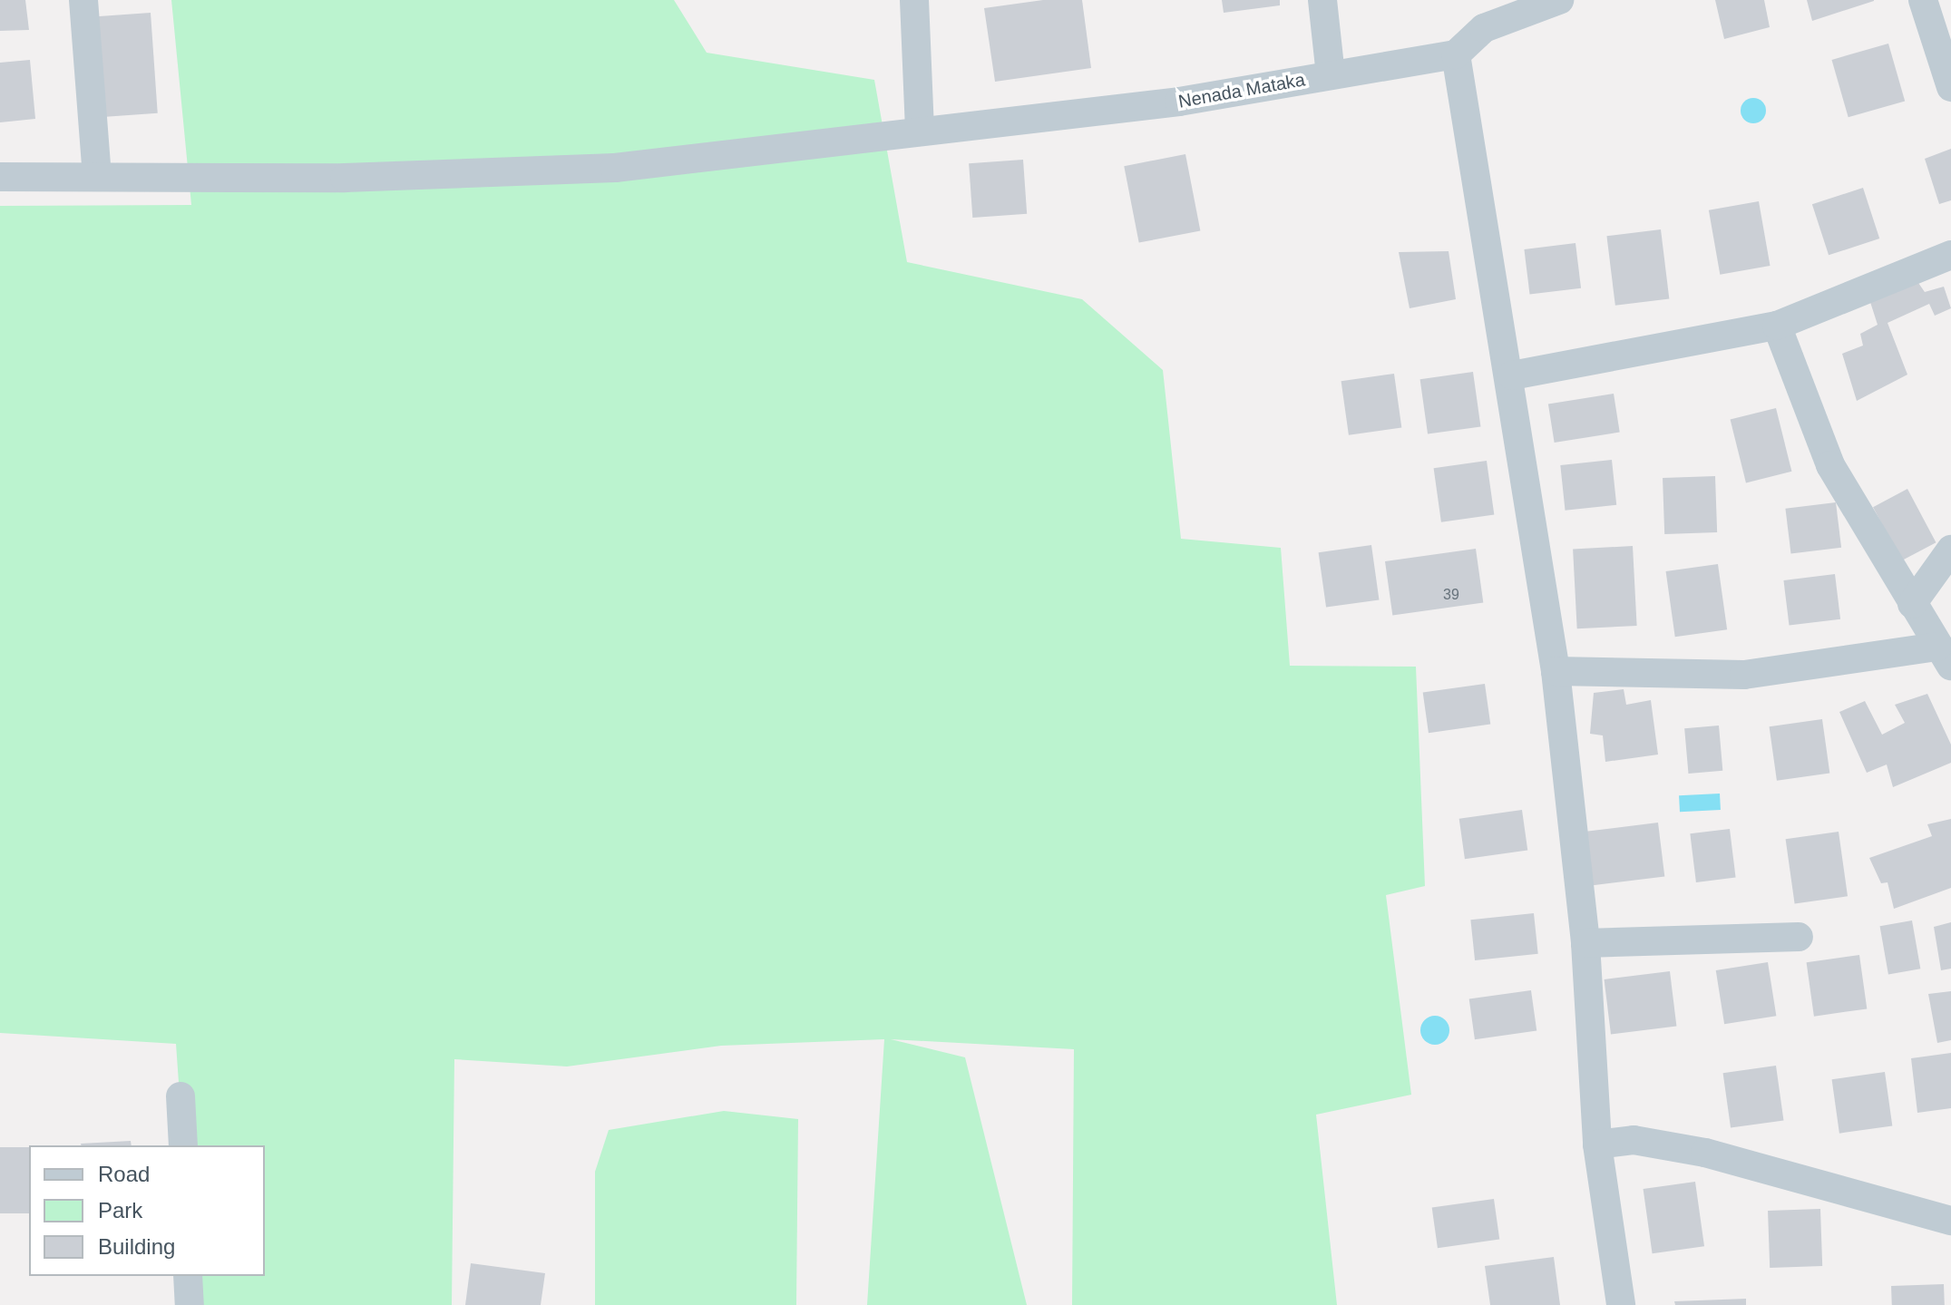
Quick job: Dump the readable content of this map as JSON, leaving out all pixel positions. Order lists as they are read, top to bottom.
{
  "streets": {
    "street": ["Nenada Mataka"]
  },
  "house_numbers": ["39"],
  "legend": ["Road", "Park", "Building"]
}
